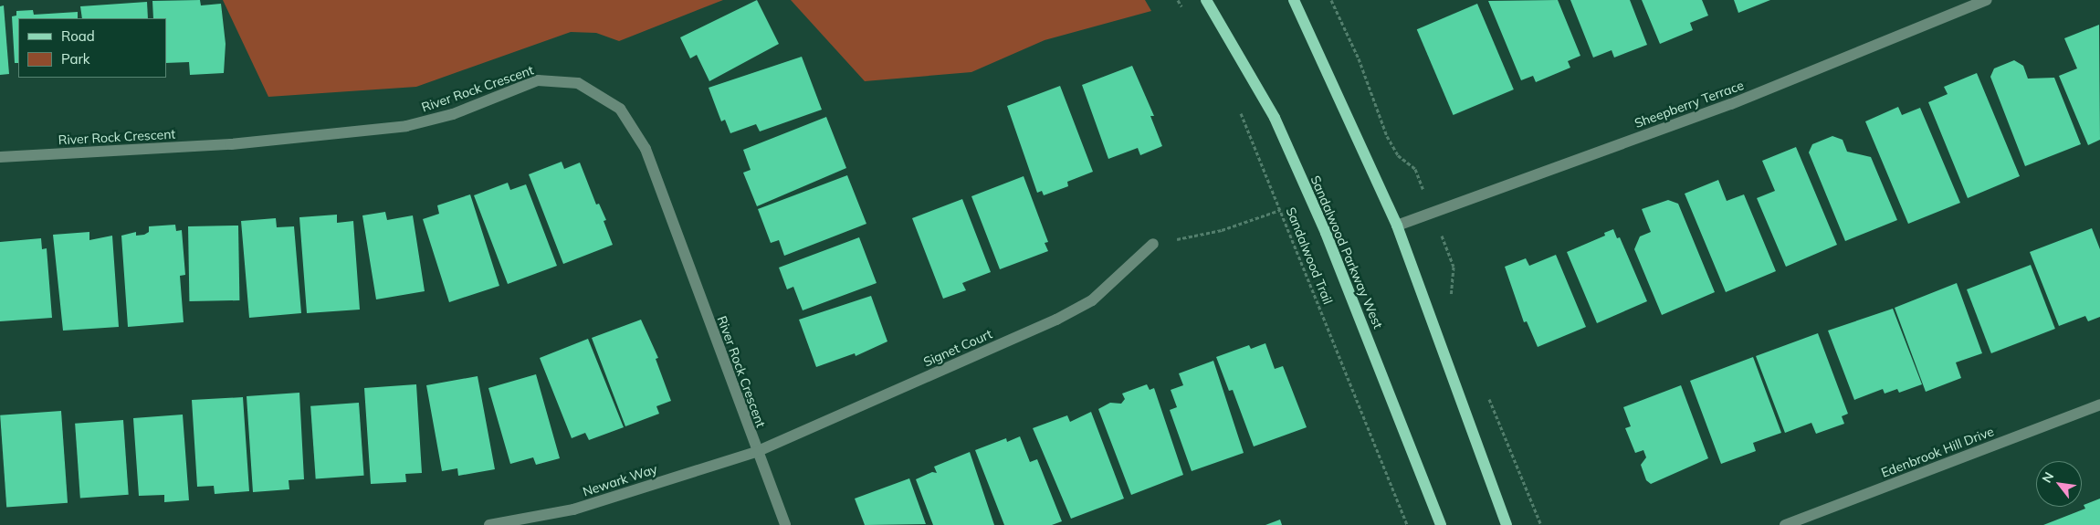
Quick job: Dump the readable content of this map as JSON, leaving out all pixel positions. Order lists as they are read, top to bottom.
{
  "streets": {
    "main road": ["Sandalwood Parkway West"],
    "street": [
      "River Rock Crescent",
      "Sheepberry Terrace",
      "Signet Court",
      "Edenbrook Hill Drive",
      "Newark Way"
    ],
    "path": ["Sandalwood Trail"]
  },
  "crossings": [
    ["River Rock Crescent", "Signet Court"],
    ["River Rock Crescent", "Newark Way"],
    ["Signet Court", "Newark Way"]
  ],
  "legend": ["Road", "Park"],
  "north": "top left"
}
